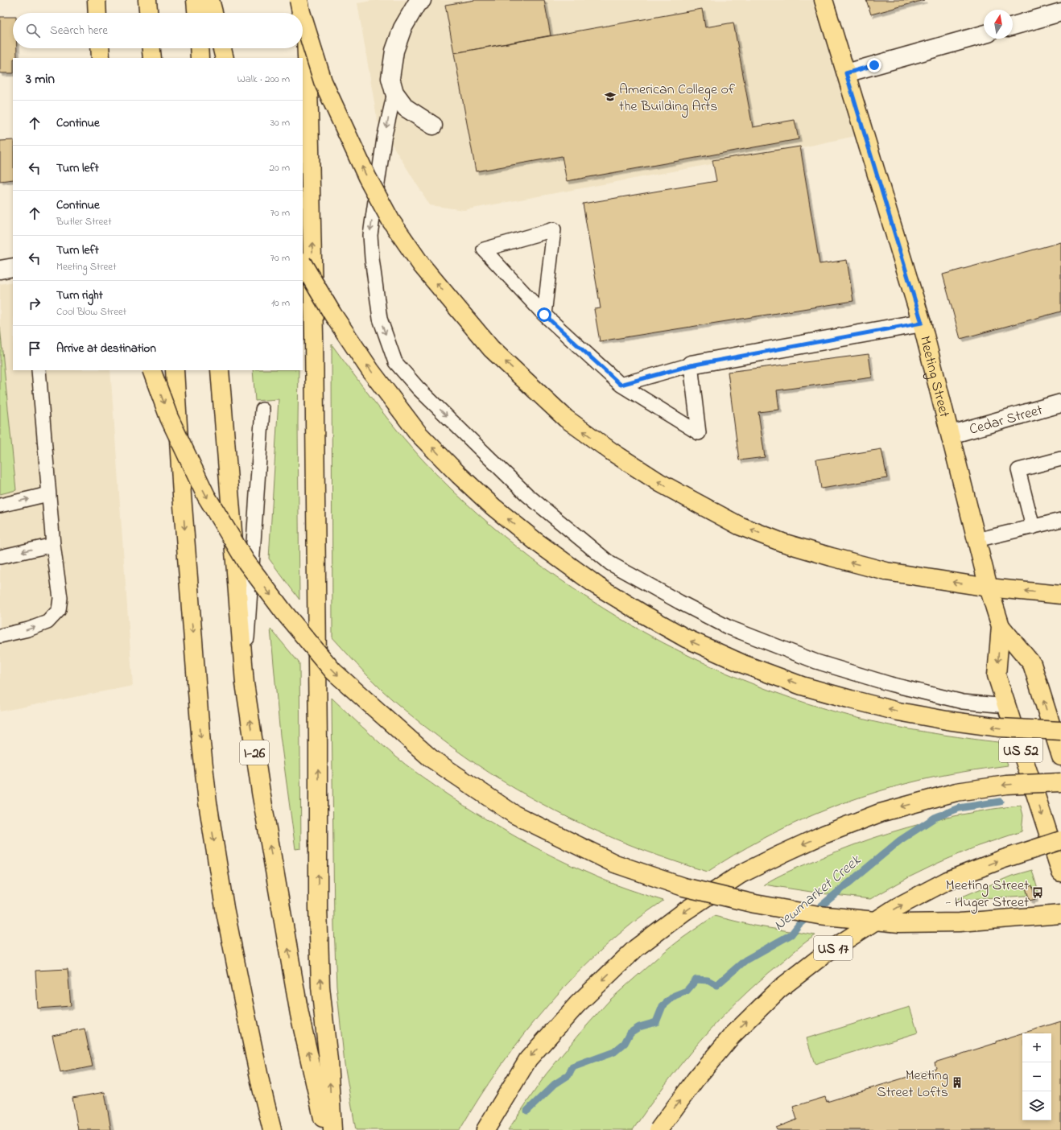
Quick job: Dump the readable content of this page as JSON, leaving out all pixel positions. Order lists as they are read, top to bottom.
{
  "streets": {
    "main road": [
      "Meeting Street",
      "US 52",
      "I-26",
      "US 17"
    ],
    "street": ["Cedar Street"]
  },
  "crossings": [
    ["Meeting Street", "Cedar Street"]
  ],
  "water": ["Newmarket Creek"],
  "places": {
    "school or university": ["American College of the Building Arts"],
    "bus stop": ["Meeting Street - Huger Street"],
    "building": ["Meeting Street Lofts"]
  },
  "north": "top",
  "page": {
    "search": "Search here",
    "heading": ["3 min", "Walk · 200 m"],
    "list": [
      ["Continue", "30 m"],
      ["Turn left", "20 m"],
      ["Continue", "Butler Street", "70 m"],
      ["Turn left", "Meeting Street", "70 m"],
      ["Turn right", "Cool Blow Street", "10 m"],
      "Arrive at destination"
    ],
    "map_buttons": ["+", "−"]
  }
}
